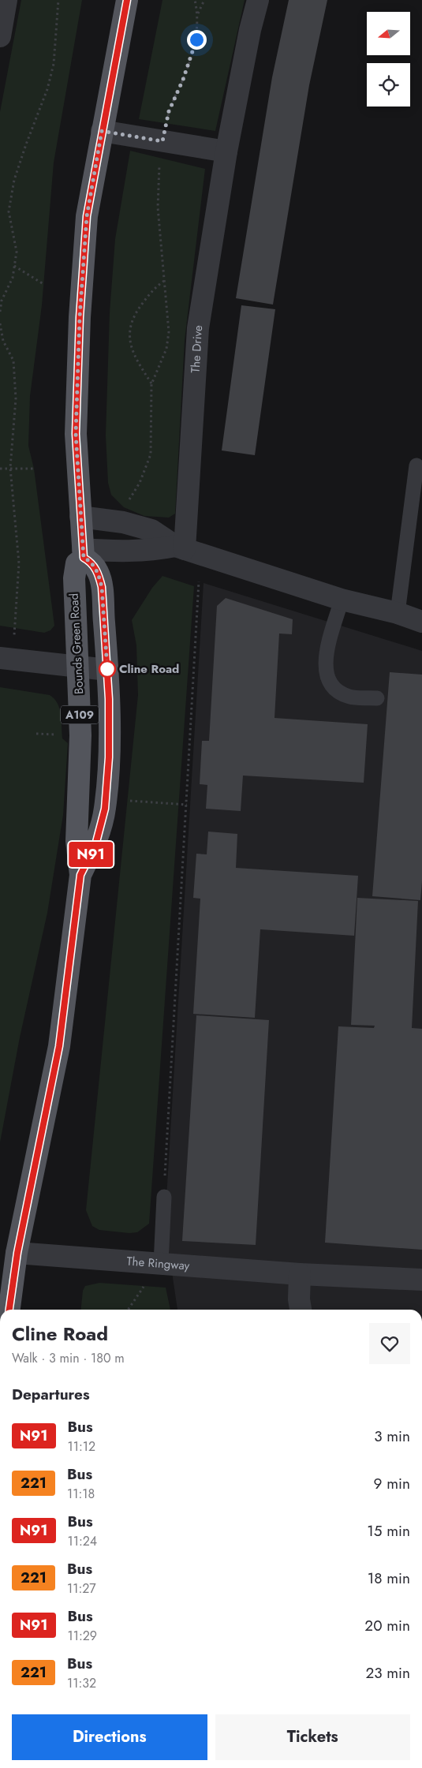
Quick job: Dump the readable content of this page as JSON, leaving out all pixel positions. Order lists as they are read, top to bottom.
{
  "streets": {
    "main road": ["Bounds Green Road", "A109"],
    "street": ["The Drive", "The Ringway"]
  },
  "crossings": [
    ["Bounds Green Road", "The Ringway"]
  ],
  "places": ["Cline Road"],
  "lines": ["bus line N91"],
  "north": "left",
  "page": {
    "on_map": "N91",
    "heading": [
      ["Cline Road", "Walk · 3 min · 180 m"],
      "Departures"
    ],
    "list": [
      {
        "mark": "N91",
        "name": "Bus",
        "note": "11:12",
        "value": "3 min"
      },
      {
        "mark": "221",
        "name": "Bus",
        "note": "11:18",
        "value": "9 min"
      },
      {
        "mark": "N91",
        "name": "Bus",
        "note": "11:24",
        "value": "15 min"
      },
      {
        "mark": "221",
        "name": "Bus",
        "note": "11:27",
        "value": "18 min"
      },
      {
        "mark": "N91",
        "name": "Bus",
        "note": "11:29",
        "value": "20 min"
      },
      {
        "mark": "221",
        "name": "Bus",
        "note": "11:32",
        "value": "23 min"
      }
    ],
    "buttons": ["Directions", "Tickets"]
  }
}
